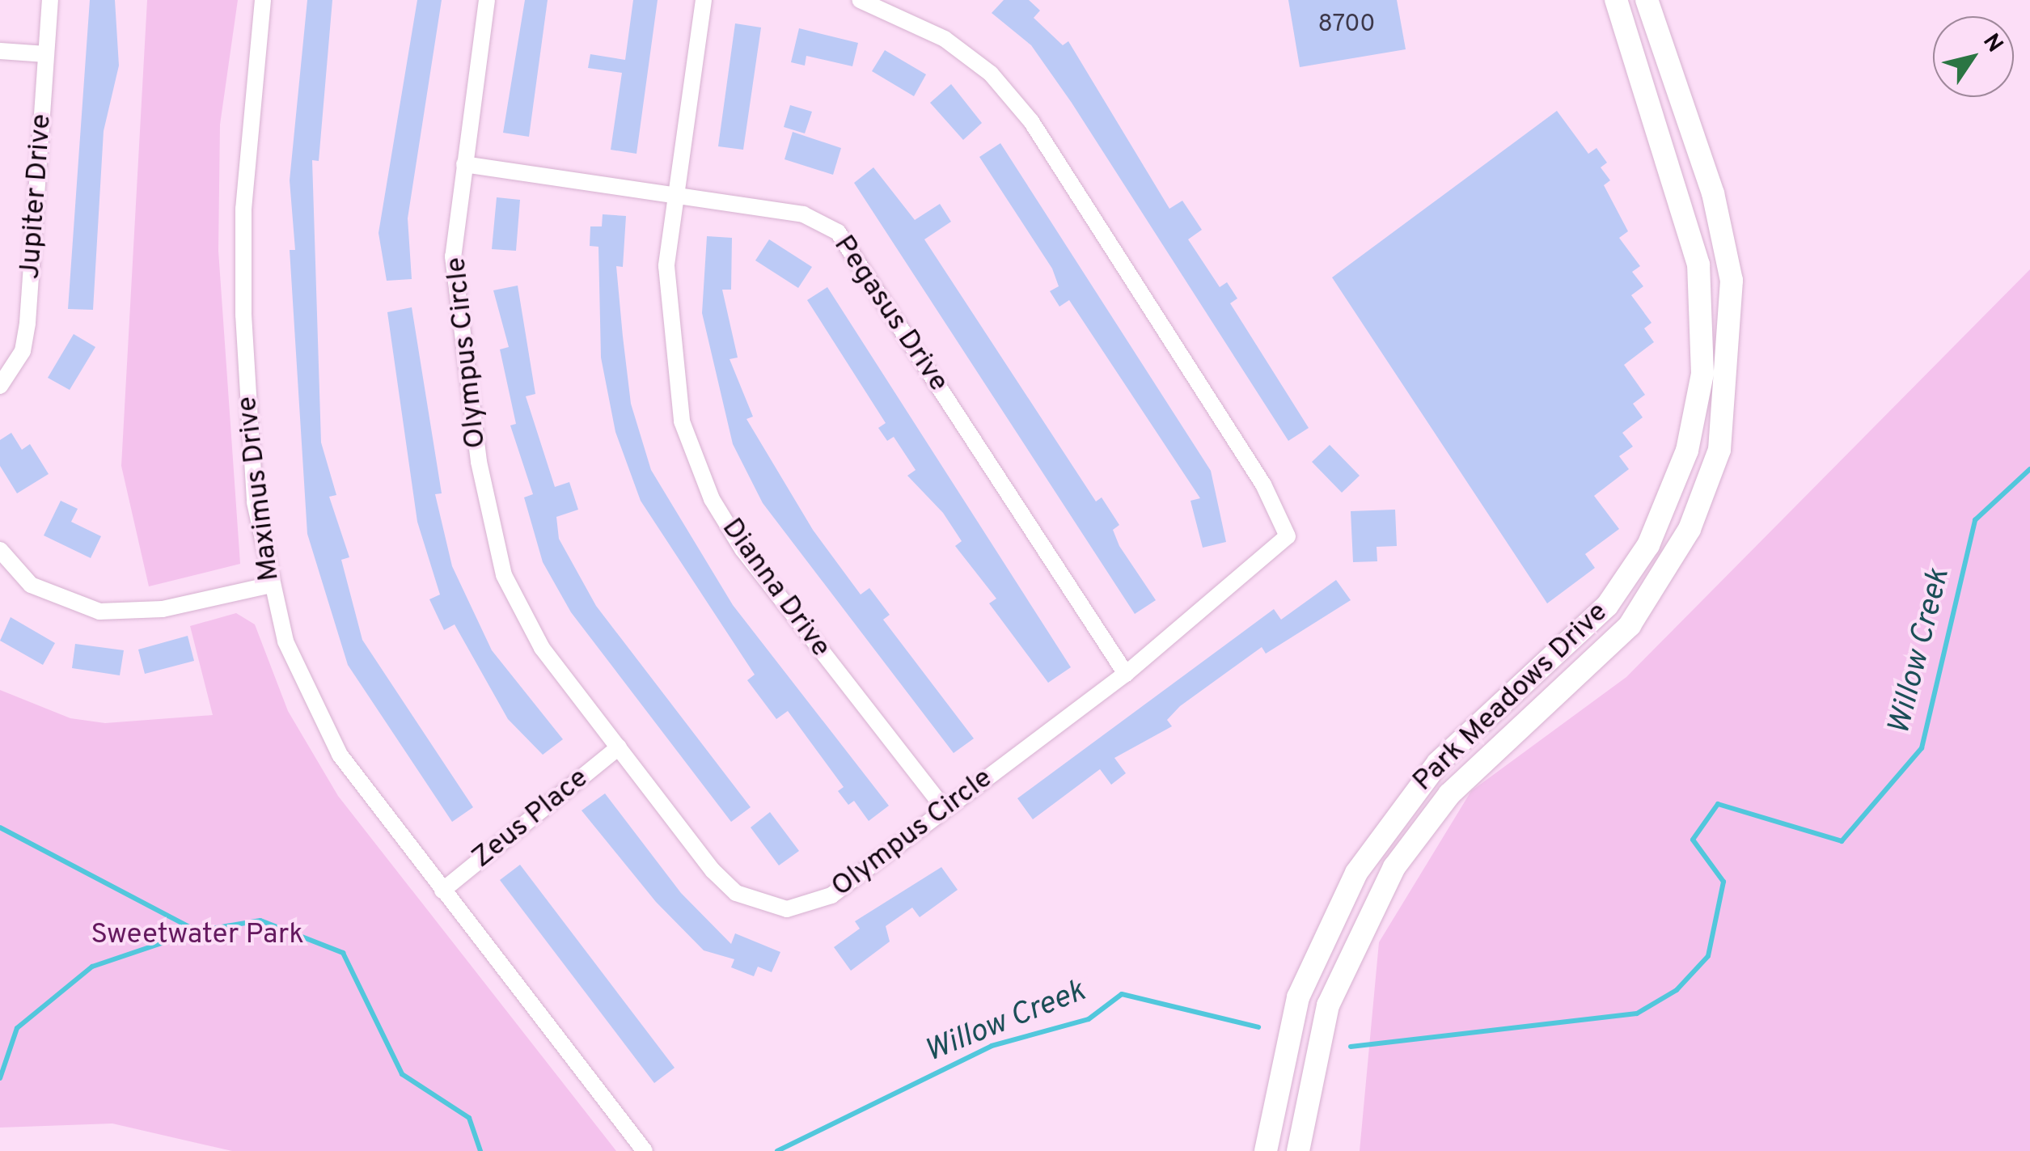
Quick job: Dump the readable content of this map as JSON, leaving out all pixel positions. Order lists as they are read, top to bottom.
{
  "streets": {
    "main road": ["Park Meadows Drive"],
    "street": [
      "Jupiter Drive",
      "Pegasus Drive",
      "Olympus Circle",
      "Maximus Drive",
      "Dianna Drive",
      "Zeus Place"
    ]
  },
  "crossings": [
    ["Pegasus Drive", "Olympus Circle"],
    ["Pegasus Drive", "Dianna Drive"],
    ["Olympus Circle", "Dianna Drive"],
    ["Olympus Circle", "Zeus Place"],
    ["Maximus Drive", "Zeus Place"]
  ],
  "water": ["Willow Creek"],
  "parks": ["Sweetwater Park"],
  "house_numbers": ["8700"],
  "north": "top right"
}
